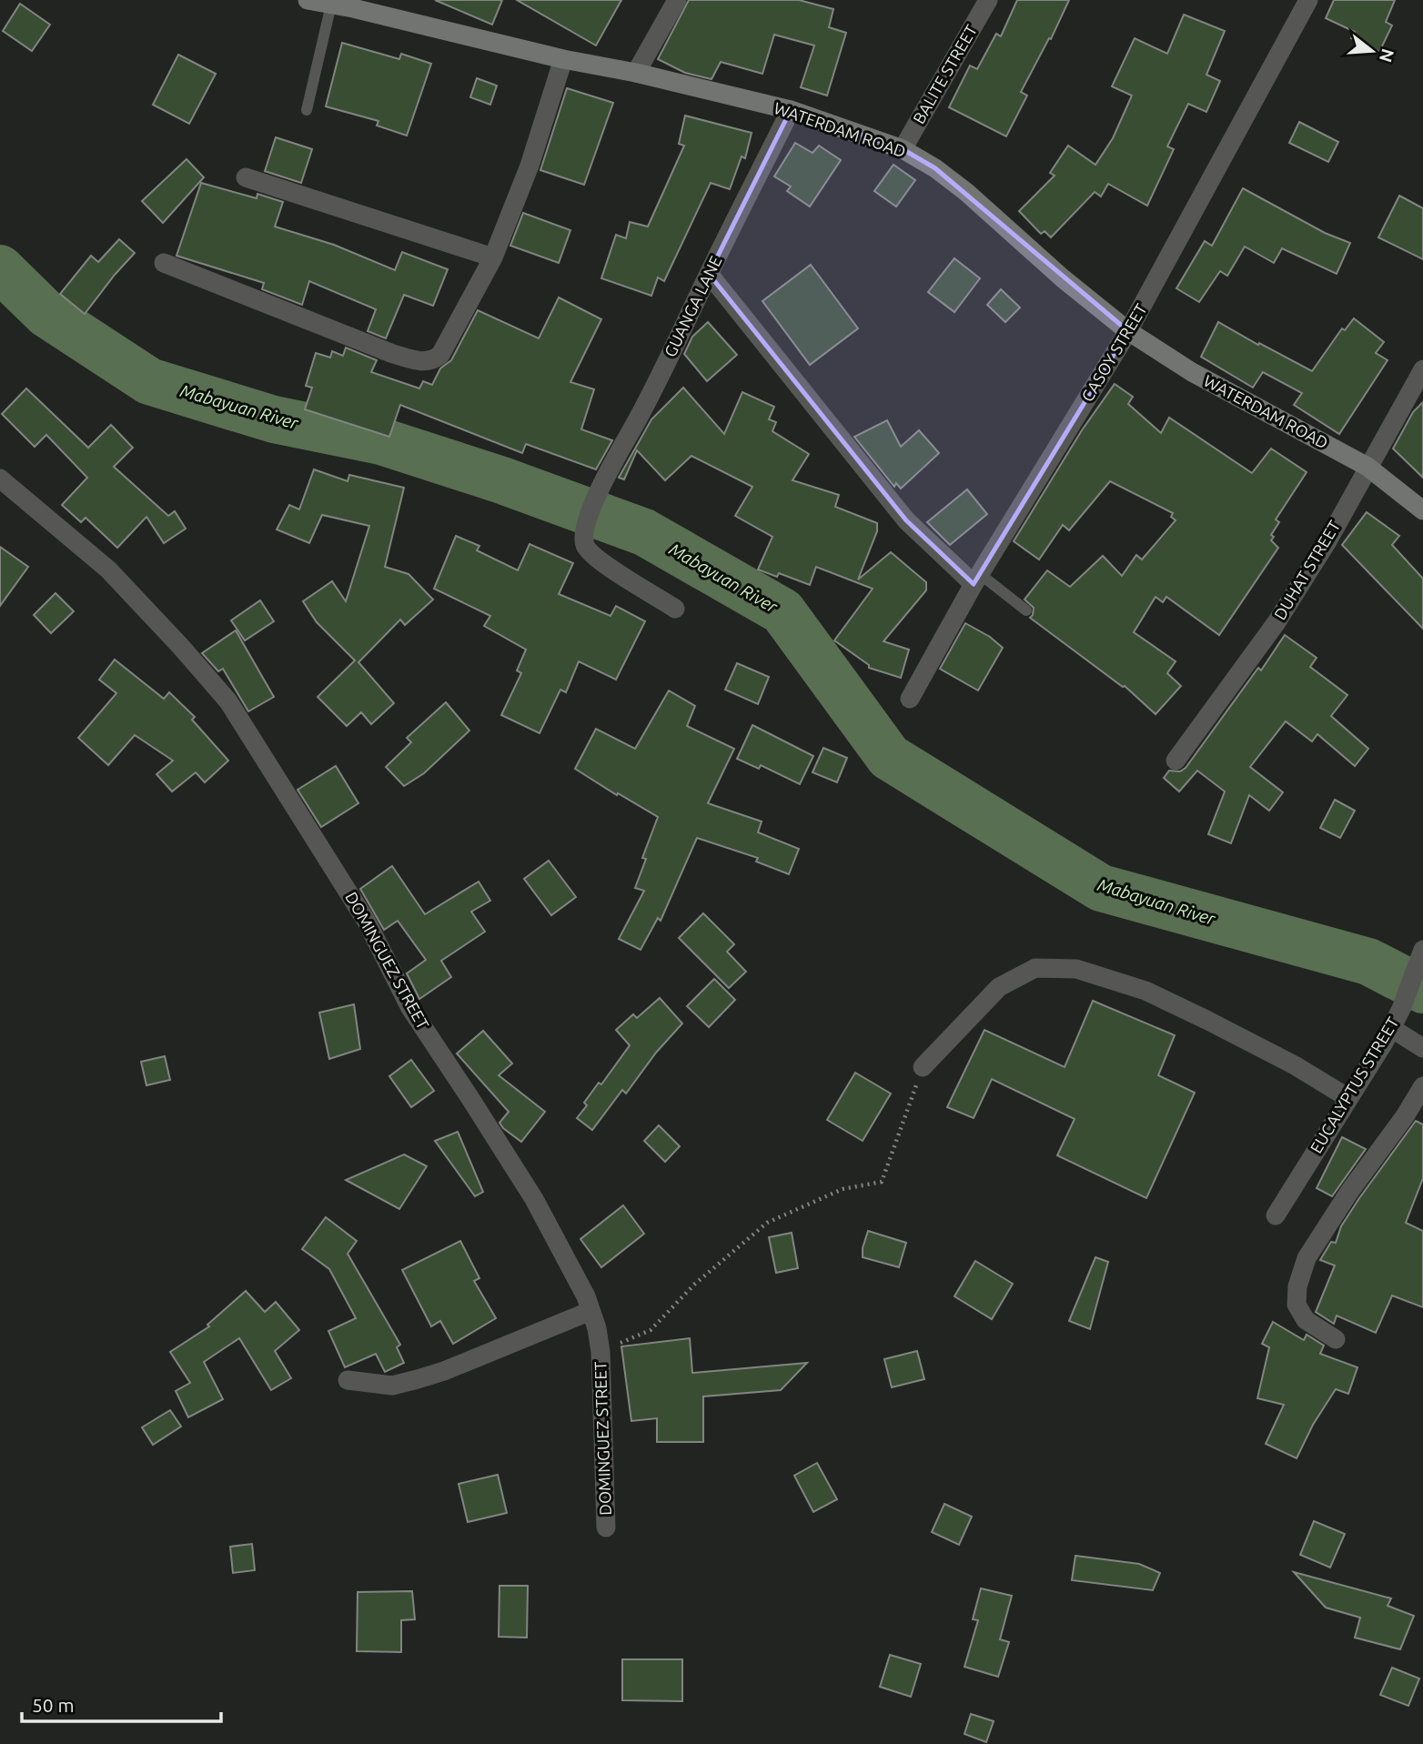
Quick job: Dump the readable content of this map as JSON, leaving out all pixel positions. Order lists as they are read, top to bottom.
{
  "streets": {
    "street": [
      "BALITE STREET",
      "WATERDAM ROAD",
      "GUANGA LANE",
      "CASOY STREET",
      "DUHAT STREET",
      "DOMINGUEZ STREET",
      "EUCALYPTUS STREET"
    ]
  },
  "crossings": [
    ["BALITE STREET", "WATERDAM ROAD"],
    ["WATERDAM ROAD", "GUANGA LANE"],
    ["WATERDAM ROAD", "CASOY STREET"],
    ["WATERDAM ROAD", "DUHAT STREET"]
  ],
  "water": ["Mabayuan River"],
  "scale_bar": "50 m",
  "north": "right"
}
